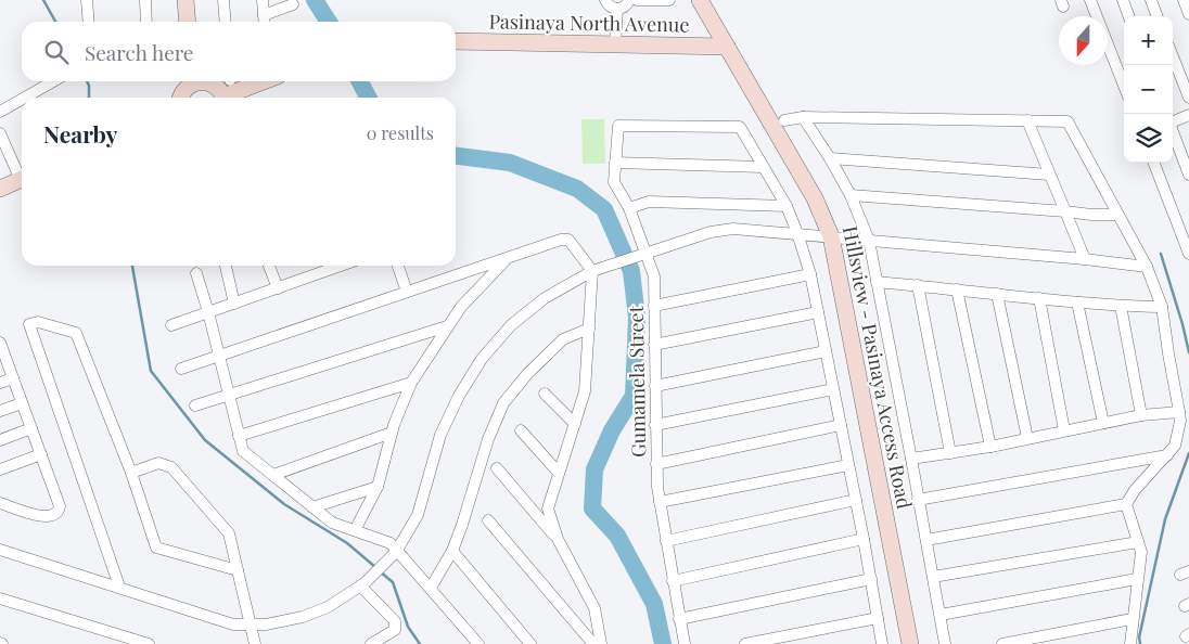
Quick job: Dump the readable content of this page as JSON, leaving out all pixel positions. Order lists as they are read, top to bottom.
{
  "streets": {
    "street": ["Pasinaya North Avenue", "Hillsview - Pasinaya Access Road", "Gumamela Street"]
  },
  "crossings": [
    ["Pasinaya North Avenue", "Hillsview - Pasinaya Access Road"]
  ],
  "north": "bottom",
  "page": {
    "map_buttons": ["+", "−"],
    "search": "Search here",
    "heading": ["Nearby", "0 results"]
  }
}
